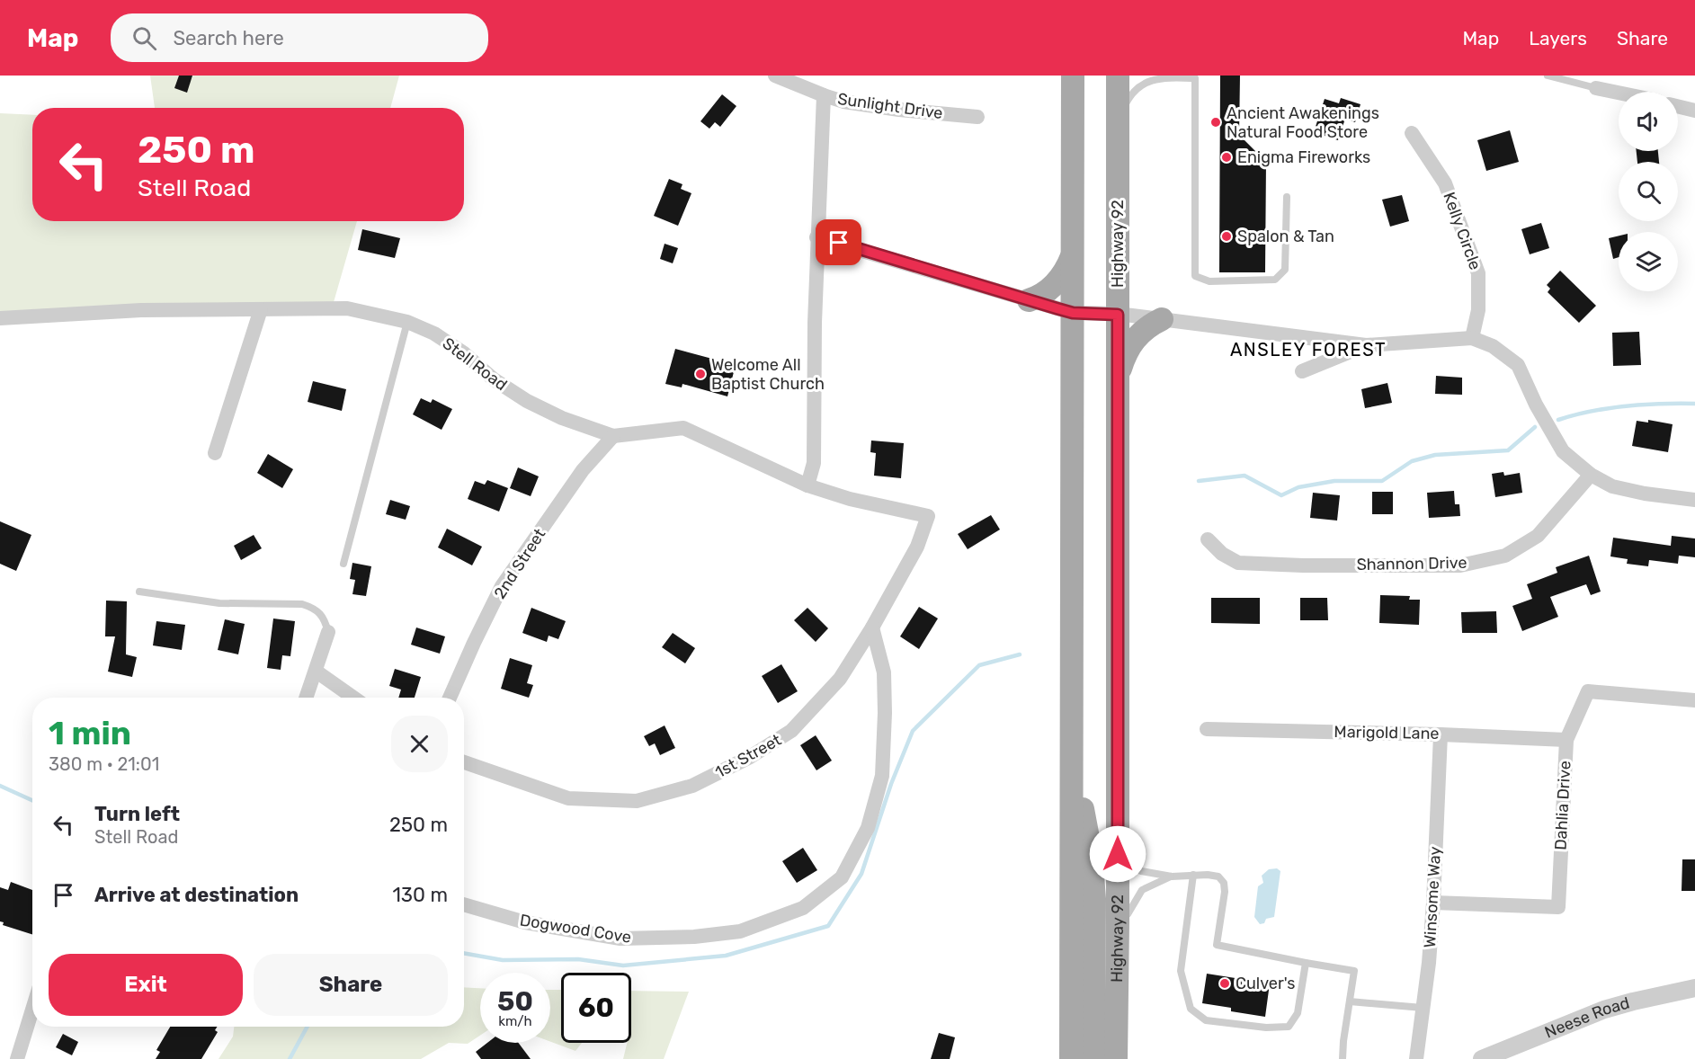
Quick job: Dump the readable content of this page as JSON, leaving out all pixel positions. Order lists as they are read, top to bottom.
{
  "streets": {
    "main road": ["Highway 92"],
    "street": [
      "Sunlight Drive",
      "Kelly Circle",
      "Stell Road",
      "2nd Street",
      "Shannon Drive",
      "Marigold Lane",
      "1st Street",
      "Dahlia Drive",
      "Winsome Way",
      "Dogwood Cove",
      "Neese Road"
    ]
  },
  "crossings": [
    ["Stell Road", "2nd Street"],
    ["Stell Road", "1st Street"],
    ["Marigold Lane", "Dahlia Drive"],
    ["Marigold Lane", "Winsome Way"],
    ["1st Street", "Dogwood Cove"],
    ["Dahlia Drive", "Winsome Way"]
  ],
  "districts": ["ANSLEY FOREST"],
  "places": [
    "Ancient Awakenings Natural Food Store",
    "Enigma Fireworks",
    "Spalon & Tan",
    "Welcome All Baptist Church",
    "Culver's"
  ],
  "page": {
    "header": "Map",
    "search": "Search here",
    "nav": ["Map", "Layers", "Share"],
    "turn": ["250 m", "Stell Road"],
    "heading": ["1 min", "380 m · 21:01"],
    "list": [
      {
        "name": "Turn left",
        "note": "Stell Road",
        "value": "250 m"
      },
      {
        "name": "Arrive at destination",
        "value": "130 m"
      }
    ],
    "buttons": ["Exit", "Share"],
    "speed": "50 km/h",
    "limit": "60"
  }
}
